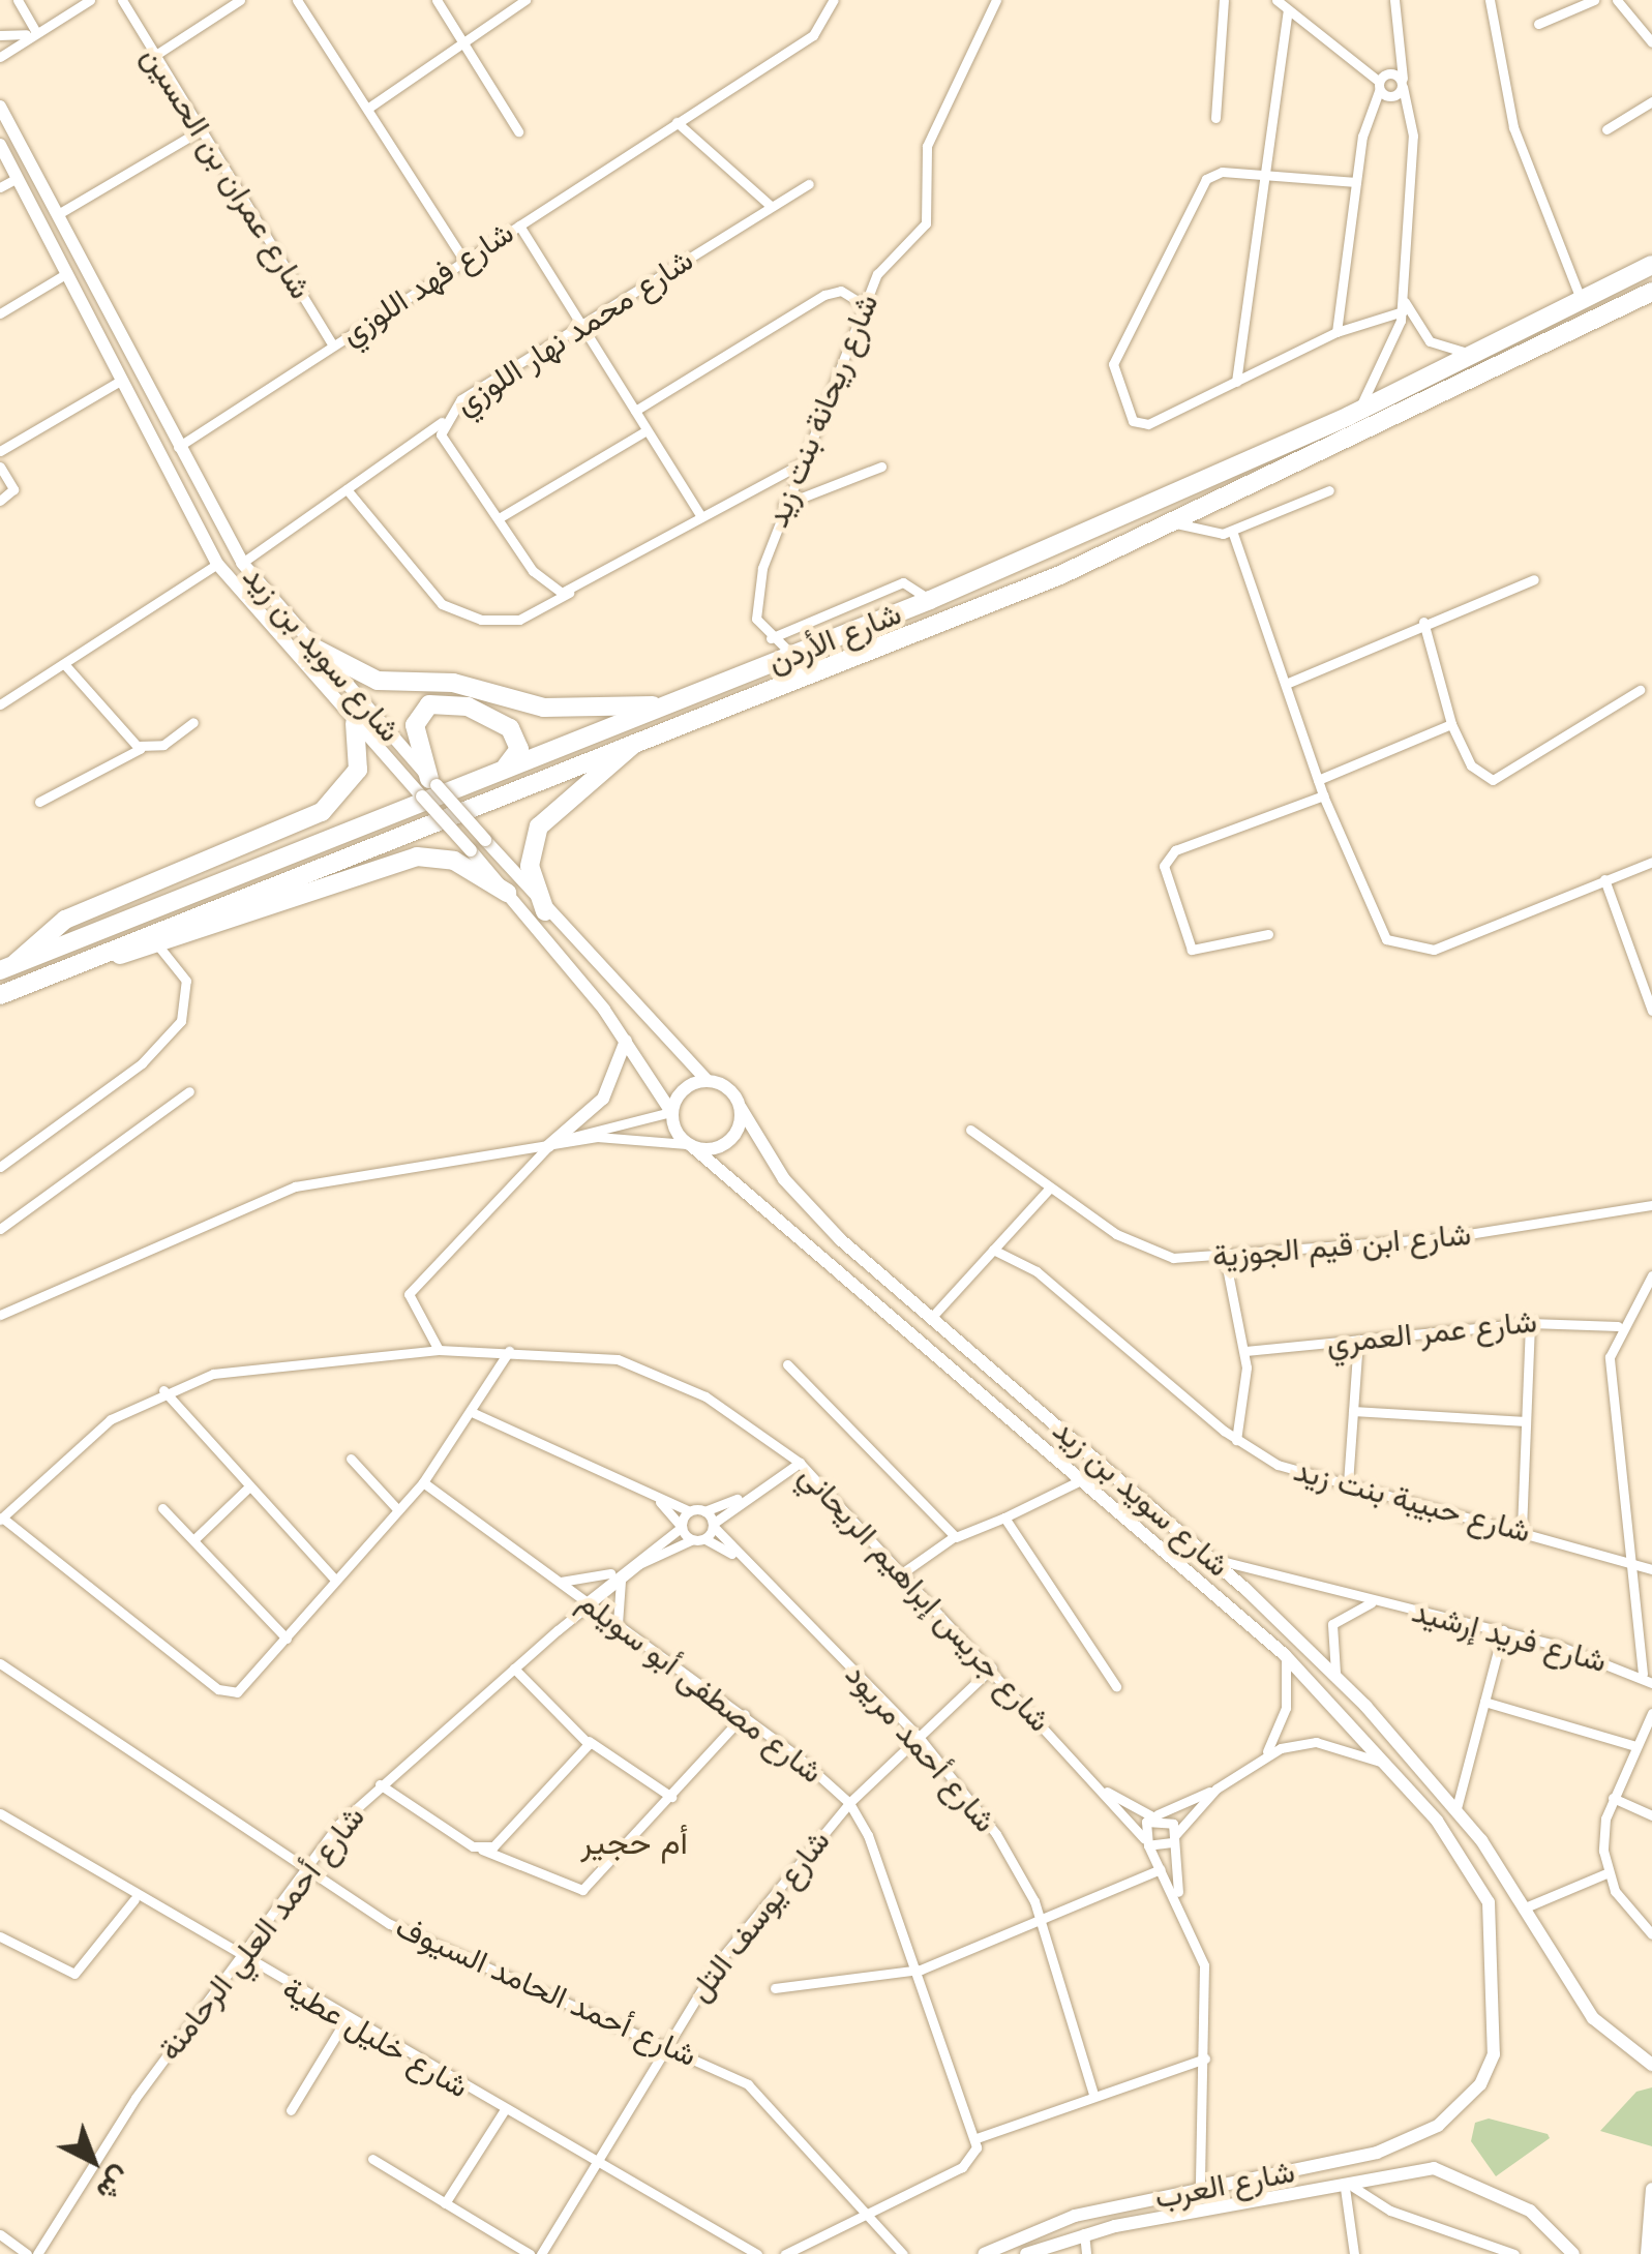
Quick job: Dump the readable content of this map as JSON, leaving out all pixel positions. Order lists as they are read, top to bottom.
{
  "streets": {
    "highway": ["شارع الأردن"],
    "main road": ["شارع سويد بن زيد", "شارع العرب"],
    "street": [
      "شارع عمران بن الحسين",
      "شارع فهد اللوزي",
      "شارع محمد نهار اللوزي",
      "شارع ريحانة بنت زيد",
      "شارع ابن قيم الجوزية",
      "شارع عمر العمري",
      "شارع حبيبة بنت زيد",
      "شارع جريس إبراهيم الريحاني",
      "شارع فريد إرشيد",
      "شارع مصطفى أبو سويلم",
      "شارع أحمد مريود",
      "شارع يوسف التل",
      "شارع أحمد العلي الرحامنة",
      "شارع أحمد الحامد السيوف",
      "شارع خليل عطية"
    ]
  },
  "crossings": [
    ["شارع عمران بن الحسين", "شارع فهد اللوزي"],
    ["شارع فهد اللوزي", "شارع سويد بن زيد"],
    ["شارع سويد بن زيد", "شارع فريد إرشيد"],
    ["شارع سويد بن زيد", "شارع العرب"],
    ["شارع عمر العمري", "شارع فريد إرشيد"],
    ["شارع حبيبة بنت زيد", "شارع فريد إرشيد"],
    ["شارع جريس إبراهيم الريحاني", "شارع يوسف التل"],
    ["شارع جريس إبراهيم الريحاني", "شارع العرب"],
    ["شارع مصطفى أبو سويلم", "شارع يوسف التل"],
    ["شارع مصطفى أبو سويلم", "شارع أحمد العلي الرحامنة"],
    ["شارع أحمد مريود", "شارع يوسف التل"],
    ["شارع أحمد مريود", "شارع أحمد العلي الرحامنة"],
    ["شارع يوسف التل", "شارع أحمد الحامد السيوف"],
    ["شارع يوسف التل", "شارع خليل عطية"],
    ["شارع أحمد العلي الرحامنة", "شارع أحمد الحامد السيوف"],
    ["شارع أحمد العلي الرحامنة", "شارع خليل عطية"]
  ],
  "districts": ["أم حجير"],
  "north": "bottom right"
}
